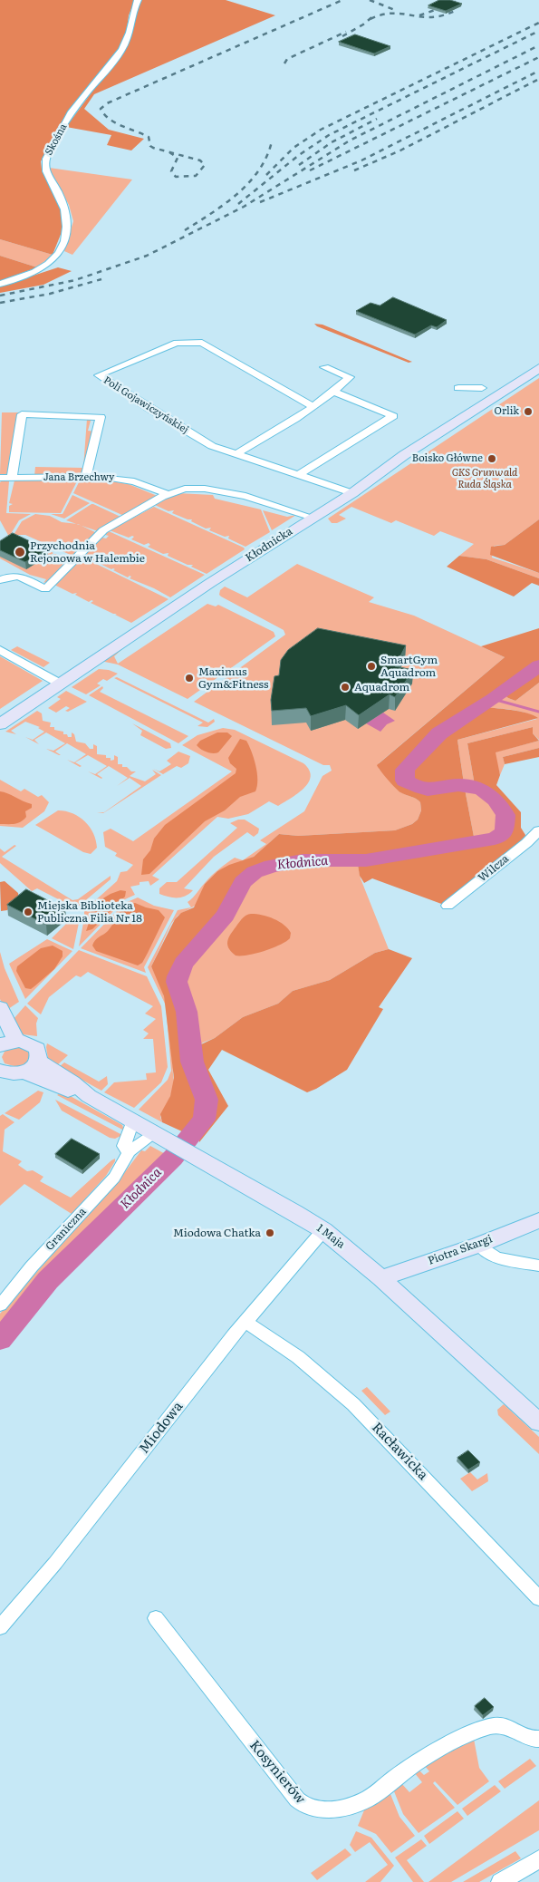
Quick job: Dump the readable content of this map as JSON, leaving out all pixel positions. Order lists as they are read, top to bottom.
{
  "streets": {
    "main road": ["1 Maja"],
    "street": [
      "Skośna",
      "Poli Gojawiczyńskiej",
      "Jana Brzechwy",
      "Kłodnicka",
      "Wilcza",
      "Graniczna",
      "Piotra Skargi",
      "Miodowa",
      "Racławicka",
      "Kosynierów"
    ]
  },
  "crossings": [
    ["Poli Gojawiczyńskiej", "Kłodnicka"],
    ["Graniczna", "1 Maja"],
    ["1 Maja", "Piotra Skargi"],
    ["1 Maja", "Miodowa"],
    ["Miodowa", "Racławicka"]
  ],
  "water": ["Kłodnica"],
  "parks": ["GKS Grunwald Ruda Śląska"],
  "places": [
    "Orlik",
    "Boisko Główne",
    "Przychodnia Rejonowa w Halembie",
    "SmartGym Aquadrom",
    "Maximus Gym&Fitness",
    "Aquadrom",
    "Miejska Biblioteka Publiczna Filia Nr 18",
    "Miodowa Chatka"
  ]
}
